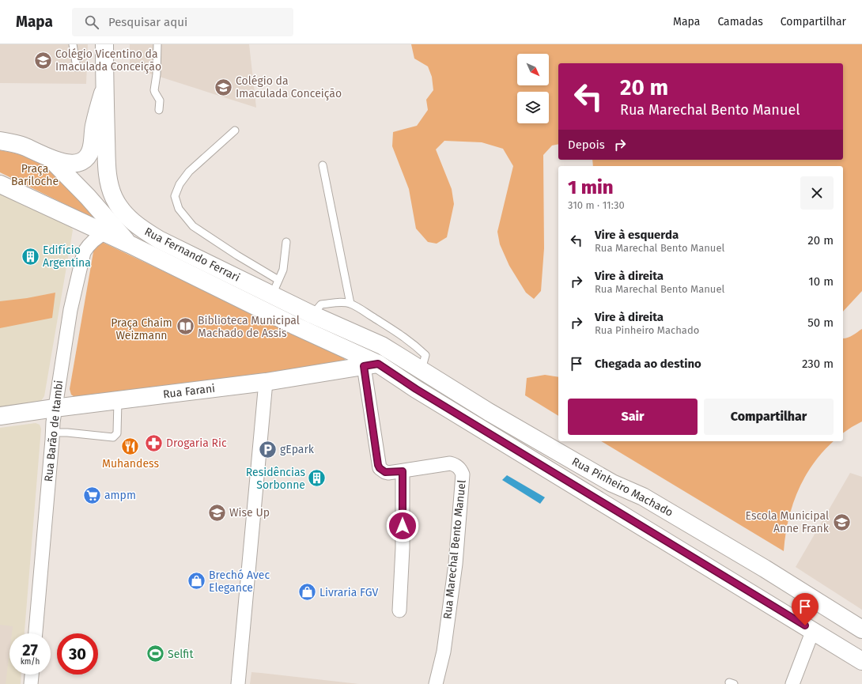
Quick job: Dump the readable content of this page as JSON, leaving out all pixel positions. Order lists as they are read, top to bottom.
{
  "streets": {
    "main road": ["Rua Fernando Ferrari", "Rua Farani", "Rua Pinheiro Machado"],
    "street": ["Rua Barão de Itambi", "Rua Marechal Bento Manuel"]
  },
  "crossings": [
    ["Rua Fernando Ferrari", "Rua Farani"],
    ["Rua Fernando Ferrari", "Rua Barão de Itambi"],
    ["Rua Fernando Ferrari", "Rua Pinheiro Machado"],
    ["Rua Fernando Ferrari", "Rua Marechal Bento Manuel"],
    ["Rua Farani", "Rua Barão de Itambi"],
    ["Rua Farani", "Rua Pinheiro Machado"],
    ["Rua Farani", "Rua Marechal Bento Manuel"],
    ["Rua Pinheiro Machado", "Rua Marechal Bento Manuel"]
  ],
  "parks": ["Praça Bariloche", "Praça Chaim Weizmann"],
  "places": {
    "school or university": [
      "Colégio Vicentino da Imaculada Conceição",
      "Colégio da Imaculada Conceição",
      "Wise Up",
      "Escola Municipal Anne Frank"
    ],
    "building": ["Edifício Argentina", "Residências Sorbonne"],
    "library": ["Biblioteca Municipal Machado de Assis"],
    "pharmacy": ["Drogaria Ric"],
    "restaurant": ["Muhandess"],
    "parking": ["gEpark"],
    "supermarket": ["ampm"],
    "shop": ["Brechó Avec Elegance", "Livraria FGV"],
    "sports": ["Selfit"]
  },
  "north": "bottom right",
  "page": {
    "header": "Mapa",
    "search": "Pesquisar aqui",
    "nav": ["Mapa", "Camadas", "Compartilhar"],
    "turn": ["20 m", "Rua Marechal Bento Manuel"],
    "then": "Depois",
    "heading": ["1 min", "310 m · 11:30"],
    "list": [
      {
        "name": "Vire à esquerda",
        "note": "Rua Marechal Bento Manuel",
        "value": "20 m"
      },
      {
        "name": "Vire à direita",
        "note": "Rua Marechal Bento Manuel",
        "value": "10 m"
      },
      {
        "name": "Vire à direita",
        "note": "Rua Pinheiro Machado",
        "value": "50 m"
      },
      {
        "name": "Chegada ao destino",
        "value": "230 m"
      }
    ],
    "buttons": ["Sair", "Compartilhar"],
    "speed": "27 km/h",
    "limit": "30"
  }
}
